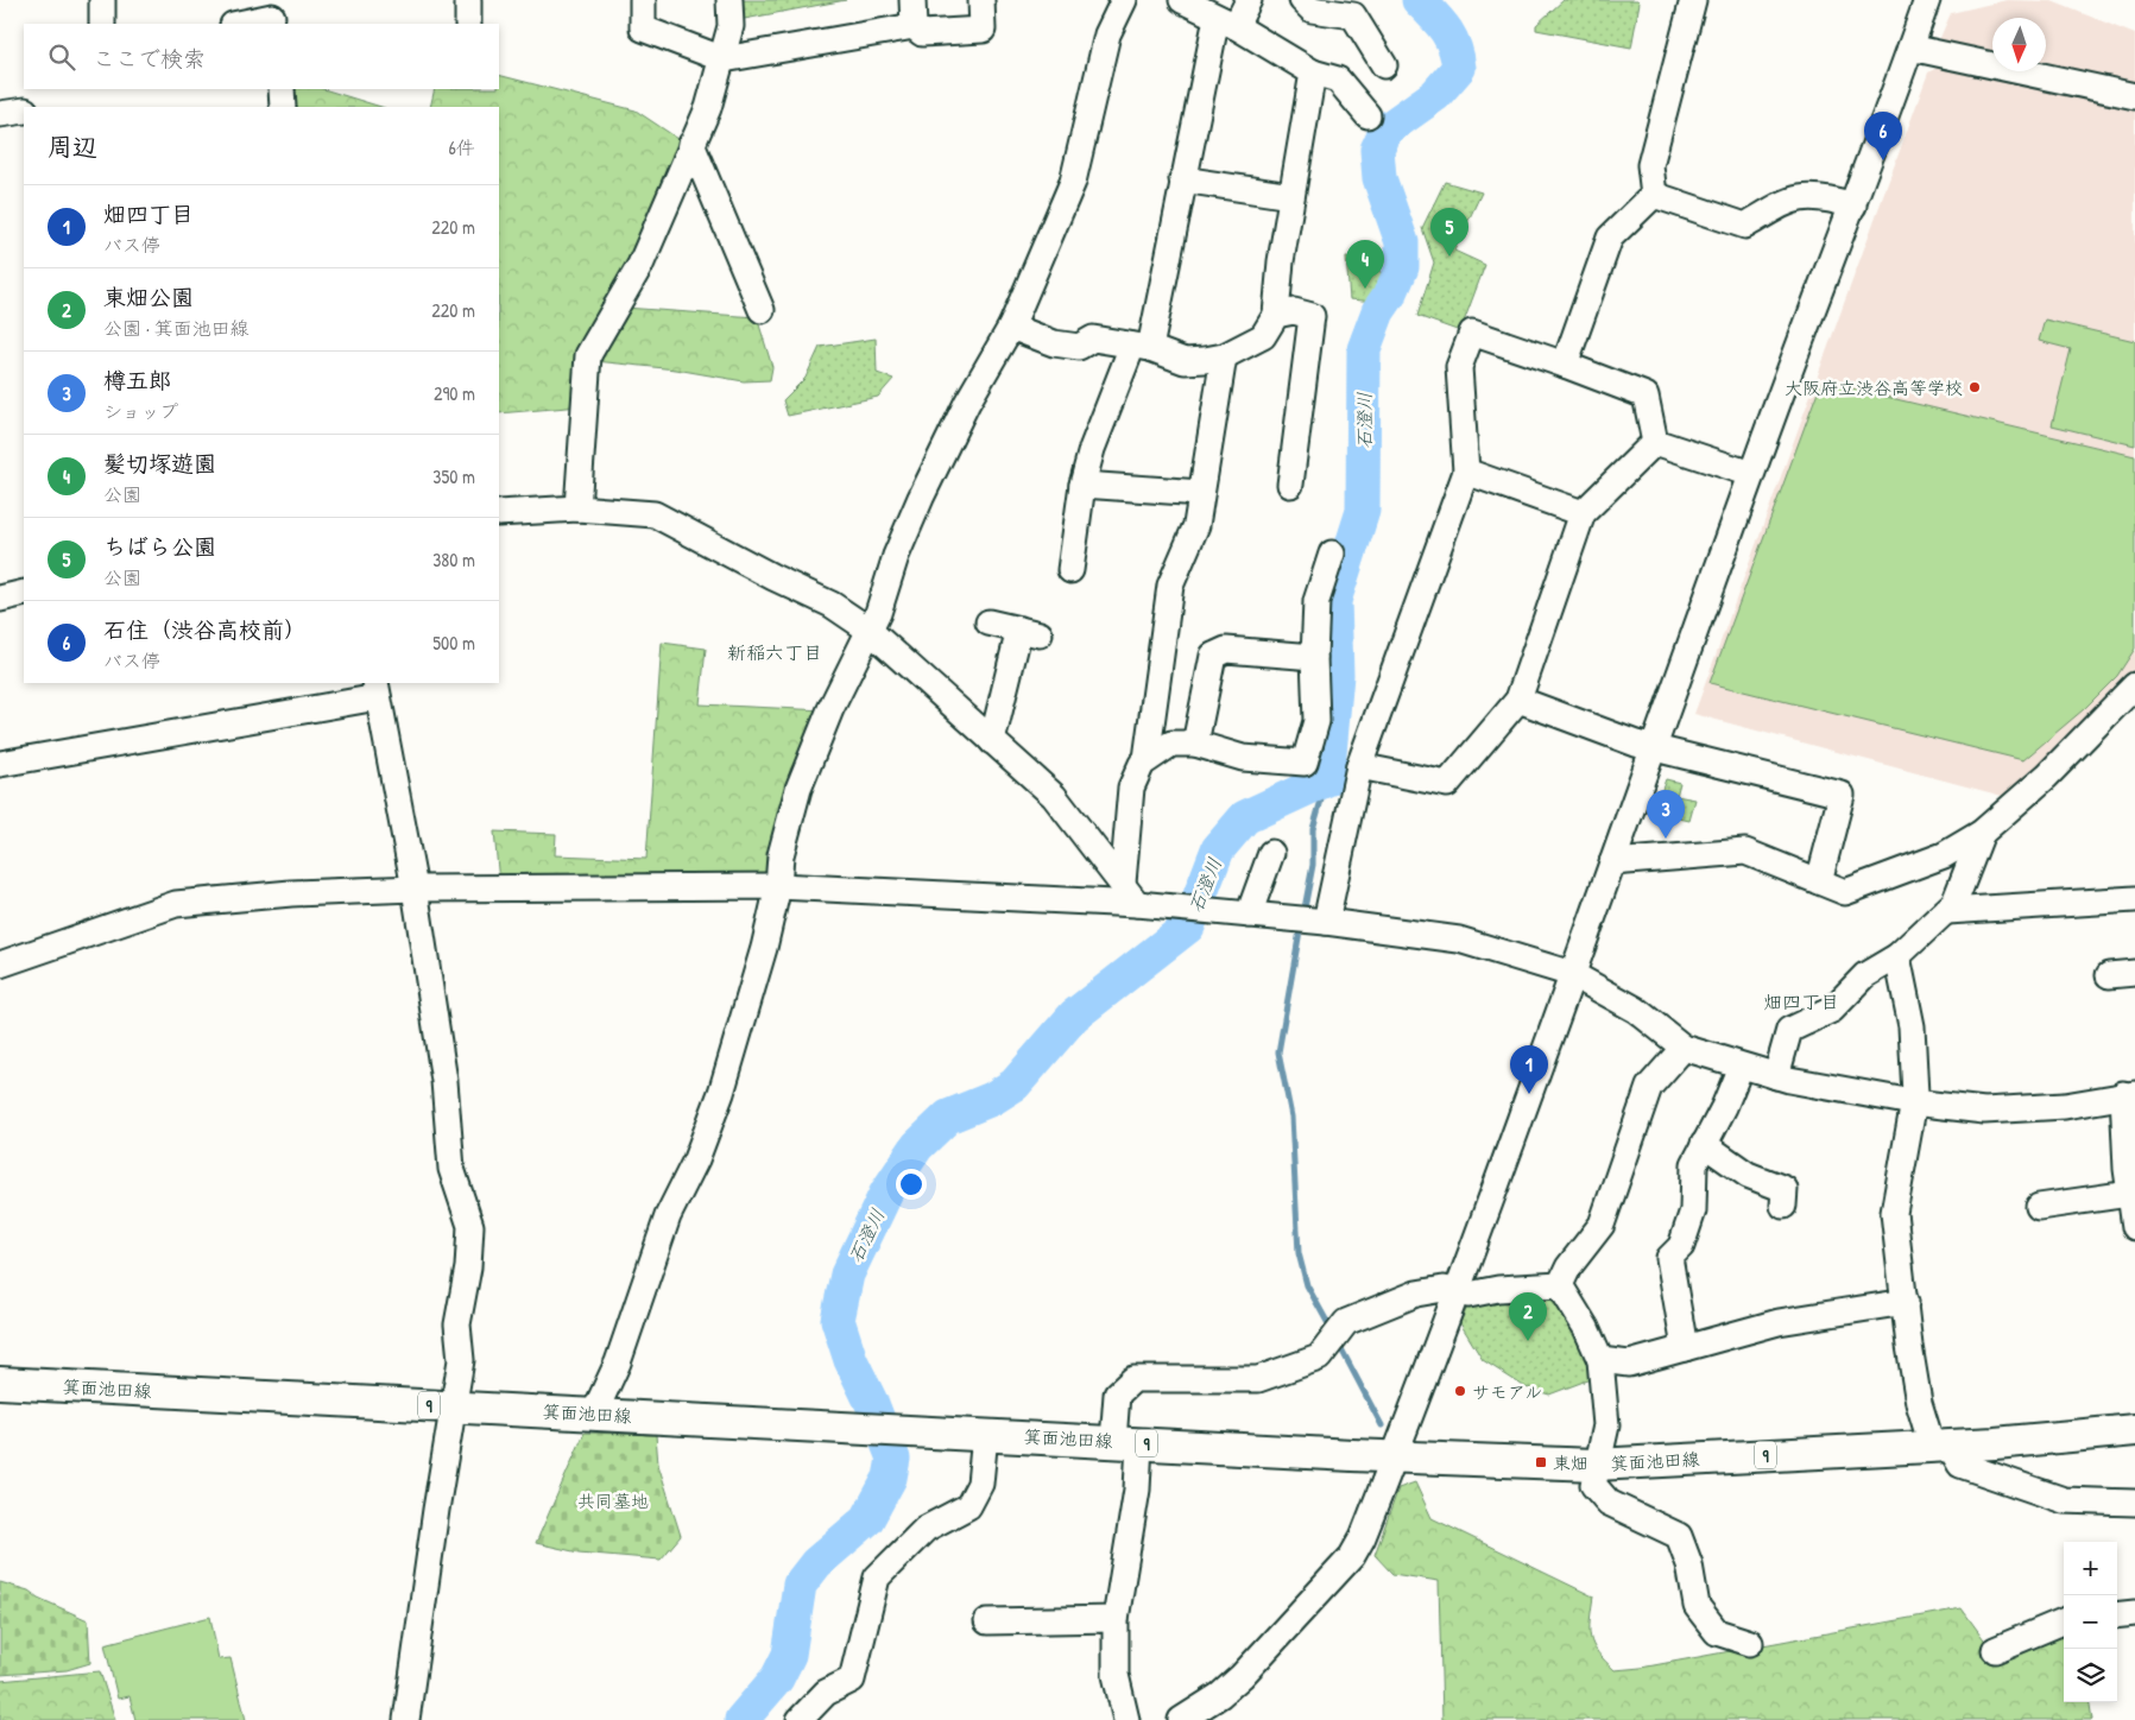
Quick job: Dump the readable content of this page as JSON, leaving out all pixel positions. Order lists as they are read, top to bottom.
{
  "streets": {
    "main road": ["箕面池田線", "9"]
  },
  "districts": ["新稲六丁目", "畑四丁目"],
  "water": ["石澄川"],
  "parks": ["共同墓地"],
  "places": {
    "other": ["大阪府立渋谷高等学校", "サモアル"],
    "transit": ["東畑"]
  },
  "north": "bottom",
  "page": {
    "search": "ここで検索",
    "heading": ["周辺", "6件"],
    "pins": [
      "6",
      "5",
      "4",
      "3",
      "1",
      "2"
    ],
    "list": [
      {
        "mark": "1",
        "name": "畑四丁目",
        "note": "バス停",
        "value": "220 m"
      },
      {
        "mark": "2",
        "name": "東畑公園",
        "note": "公園 · 箕面池田線",
        "value": "220 m"
      },
      {
        "mark": "3",
        "name": "樽五郎",
        "note": "ショップ",
        "value": "290 m"
      },
      {
        "mark": "4",
        "name": "髪切塚遊園",
        "note": "公園",
        "value": "350 m"
      },
      {
        "mark": "5",
        "name": "ちばら公園",
        "note": "公園",
        "value": "380 m"
      },
      {
        "mark": "6",
        "name": "石住（渋谷高校前）",
        "note": "バス停",
        "value": "500 m"
      }
    ],
    "map_buttons": ["+", "−"]
  }
}
